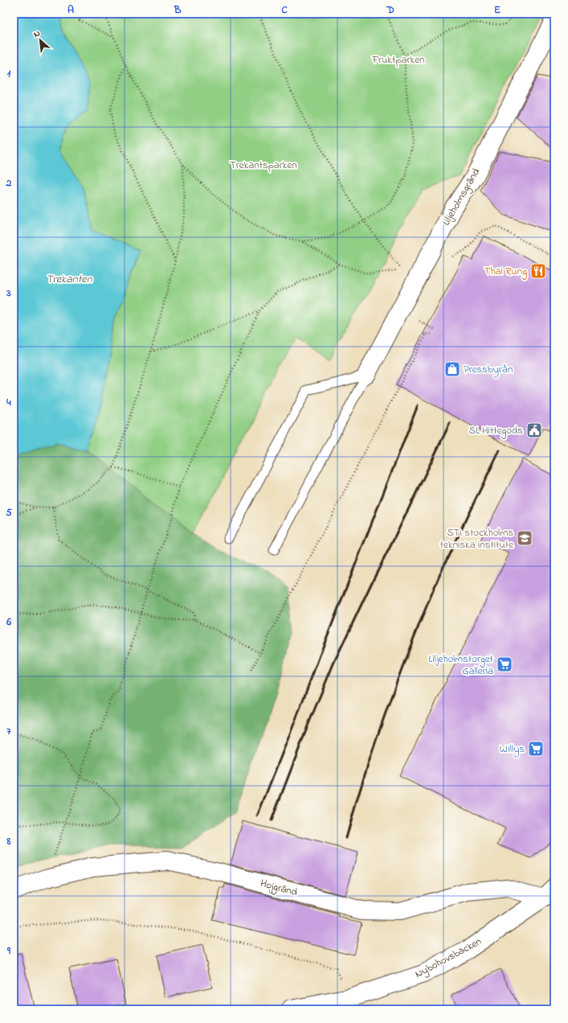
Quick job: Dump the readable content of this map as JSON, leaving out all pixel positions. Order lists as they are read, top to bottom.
{
  "streets": {
    "street": ["Liljeholmsgränd", "Hojgränd", "Nybohovsbacken"]
  },
  "crossings": [
    ["Hojgränd", "Nybohovsbacken"]
  ],
  "water": ["Trekanten"],
  "parks": ["Fruktparken", "Trekantsparken"],
  "places": {
    "restaurant": ["Thai Rung"],
    "shop": ["Pressbyrån"],
    "public building": ["SL Hittegods"],
    "school or university": ["STI stockholms tekniska institute"],
    "supermarket": ["Liljeholmstorget Galleria", "Willys"]
  },
  "north": "top left",
  "grid": {
    "columns": [
      "A",
      "B",
      "C",
      "D",
      "E"
    ],
    "rows": [
      "1",
      "2",
      "3",
      "4",
      "5",
      "6",
      "7",
      "8",
      "9"
    ]
  }
}
